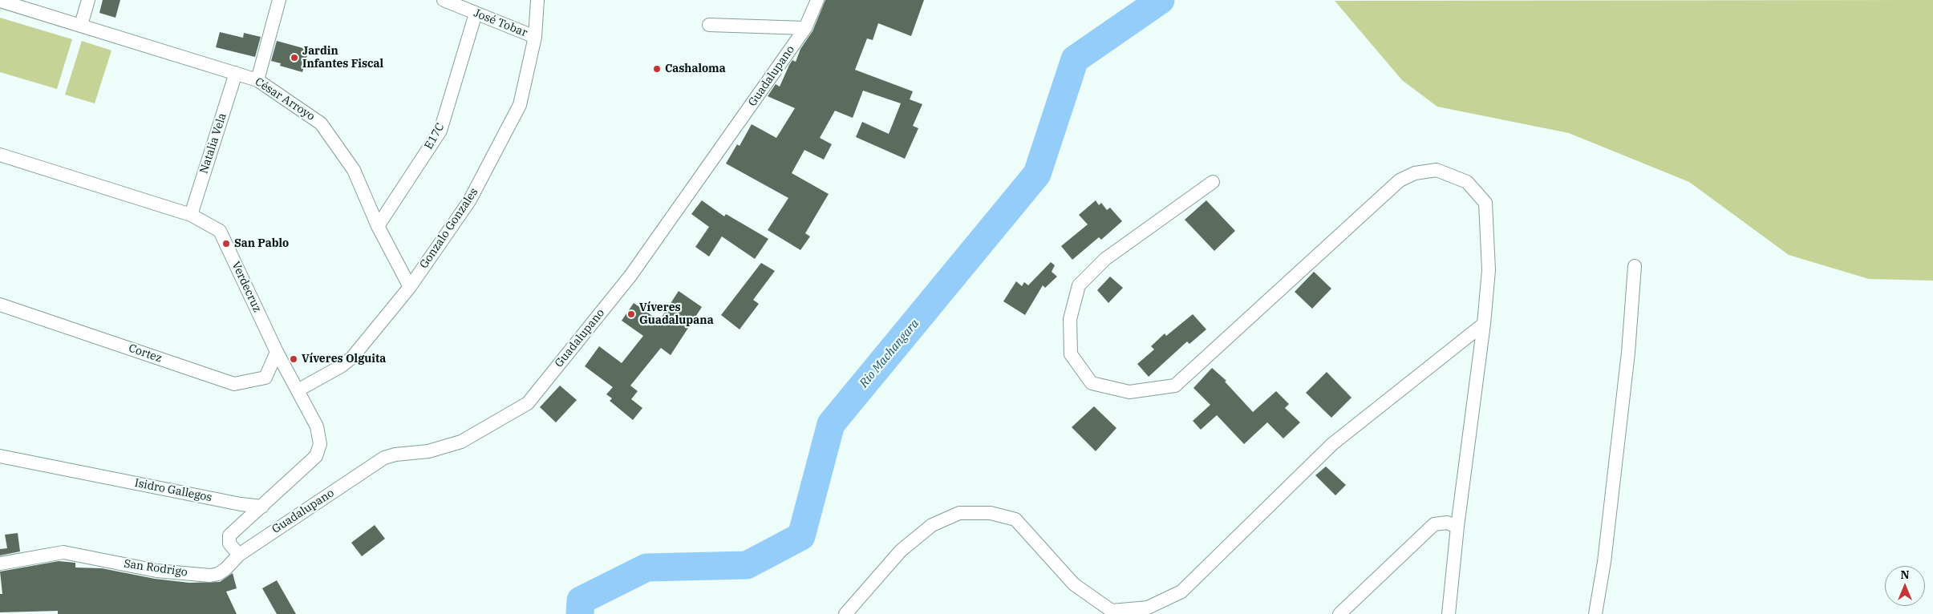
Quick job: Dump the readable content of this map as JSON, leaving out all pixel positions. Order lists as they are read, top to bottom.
{
  "streets": {
    "street": [
      "José Tobar",
      "Guadalupano",
      "César Arroyo",
      "E17C",
      "Natalia Vela",
      "Gonzalo Gonzales",
      "Verdecruz",
      "Cortez",
      "Isidro Gallegos",
      "San Rodrigo"
    ]
  },
  "crossings": [
    ["José Tobar", "E17C"],
    ["José Tobar", "Gonzalo Gonzales"],
    ["Guadalupano", "San Rodrigo"],
    ["César Arroyo", "E17C"],
    ["César Arroyo", "Natalia Vela"],
    ["César Arroyo", "Gonzalo Gonzales"],
    ["Natalia Vela", "Verdecruz"],
    ["Gonzalo Gonzales", "Verdecruz"],
    ["Verdecruz", "Cortez"],
    ["Verdecruz", "Isidro Gallegos"]
  ],
  "water": ["Rio Machangara"],
  "places": [
    "Jardin Infantes Fiscal",
    "Cashaloma",
    "San Pablo",
    "Víveres Guadalupana",
    "Víveres Olguita"
  ],
  "north": "top"
}
